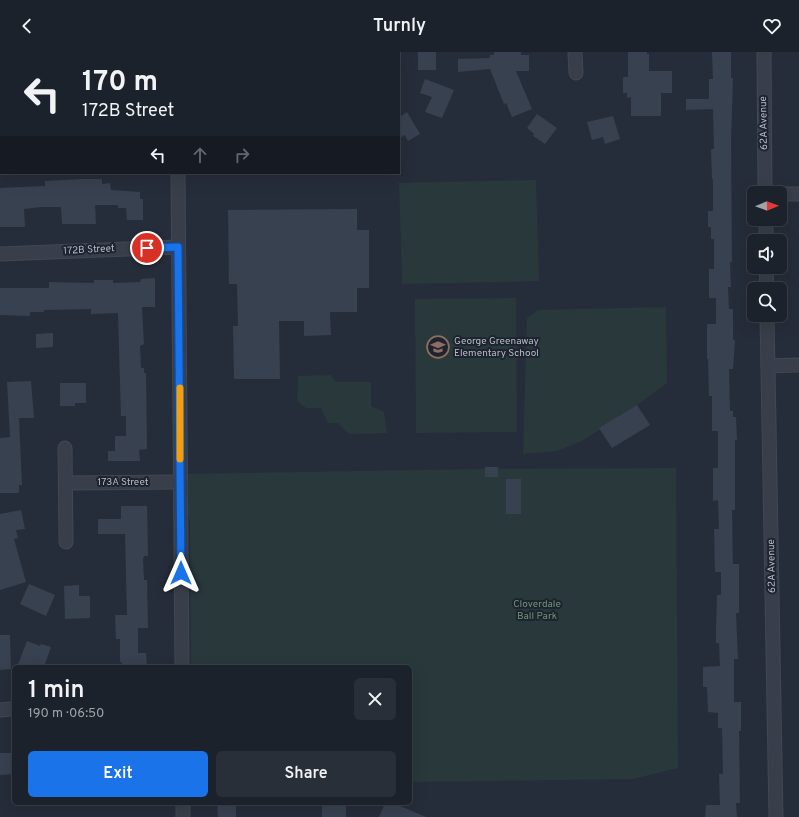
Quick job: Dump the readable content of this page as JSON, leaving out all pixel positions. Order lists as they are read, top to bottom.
{
  "streets": {
    "street": ["62A Avenue", "172B Street", "173A Street"]
  },
  "parks": ["Cloverdale Ball Park"],
  "places": {
    "school or university": ["George Greenaway Elementary School"]
  },
  "north": "right",
  "page": {
    "header": "Turnly",
    "turn": ["170 m", "172B Street"],
    "heading": ["1 min", "190 m · 06:50"],
    "buttons": ["Exit", "Share"]
  }
}
